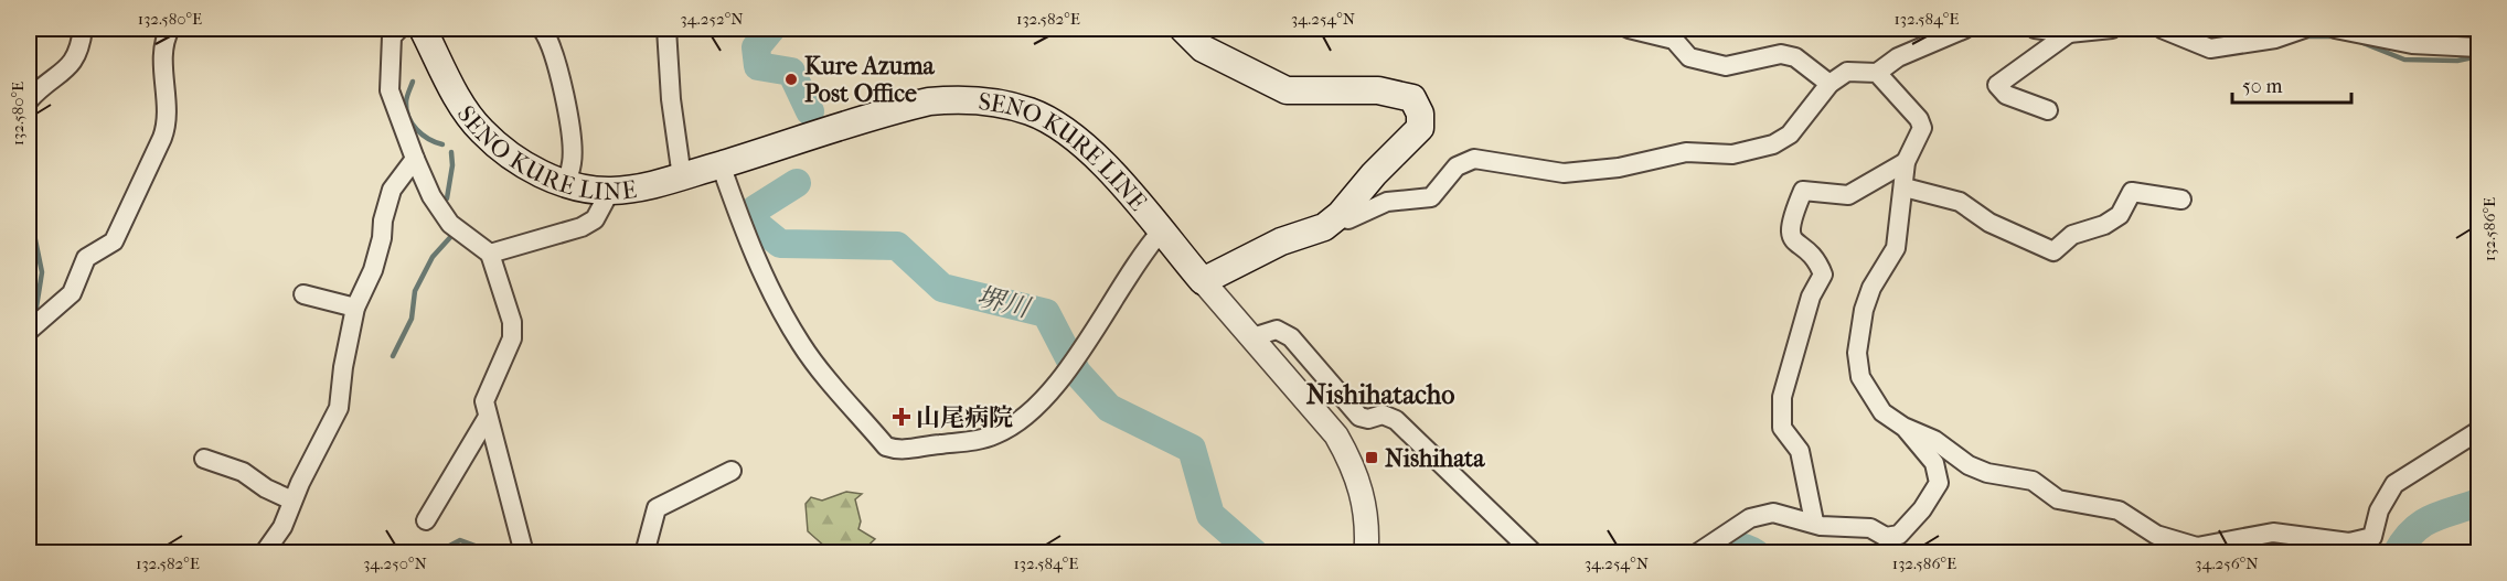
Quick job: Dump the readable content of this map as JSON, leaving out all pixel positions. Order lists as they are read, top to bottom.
{
  "streets": {
    "main road": ["SENO KURE LINE"]
  },
  "districts": ["Nishihatacho"],
  "water": ["堺川"],
  "places": {
    "other": ["Kure Azuma Post Office"],
    "health": ["山尾病院"],
    "transit": ["Nishihata"]
  },
  "scale_bar": "50 m",
  "coordinates": [
    "132.580°E",
    "34.252°N",
    "132.582°E",
    "34.254°N",
    "132.584°E",
    "132.586°E",
    "34.250°N",
    "34.256°N"
  ]
}
